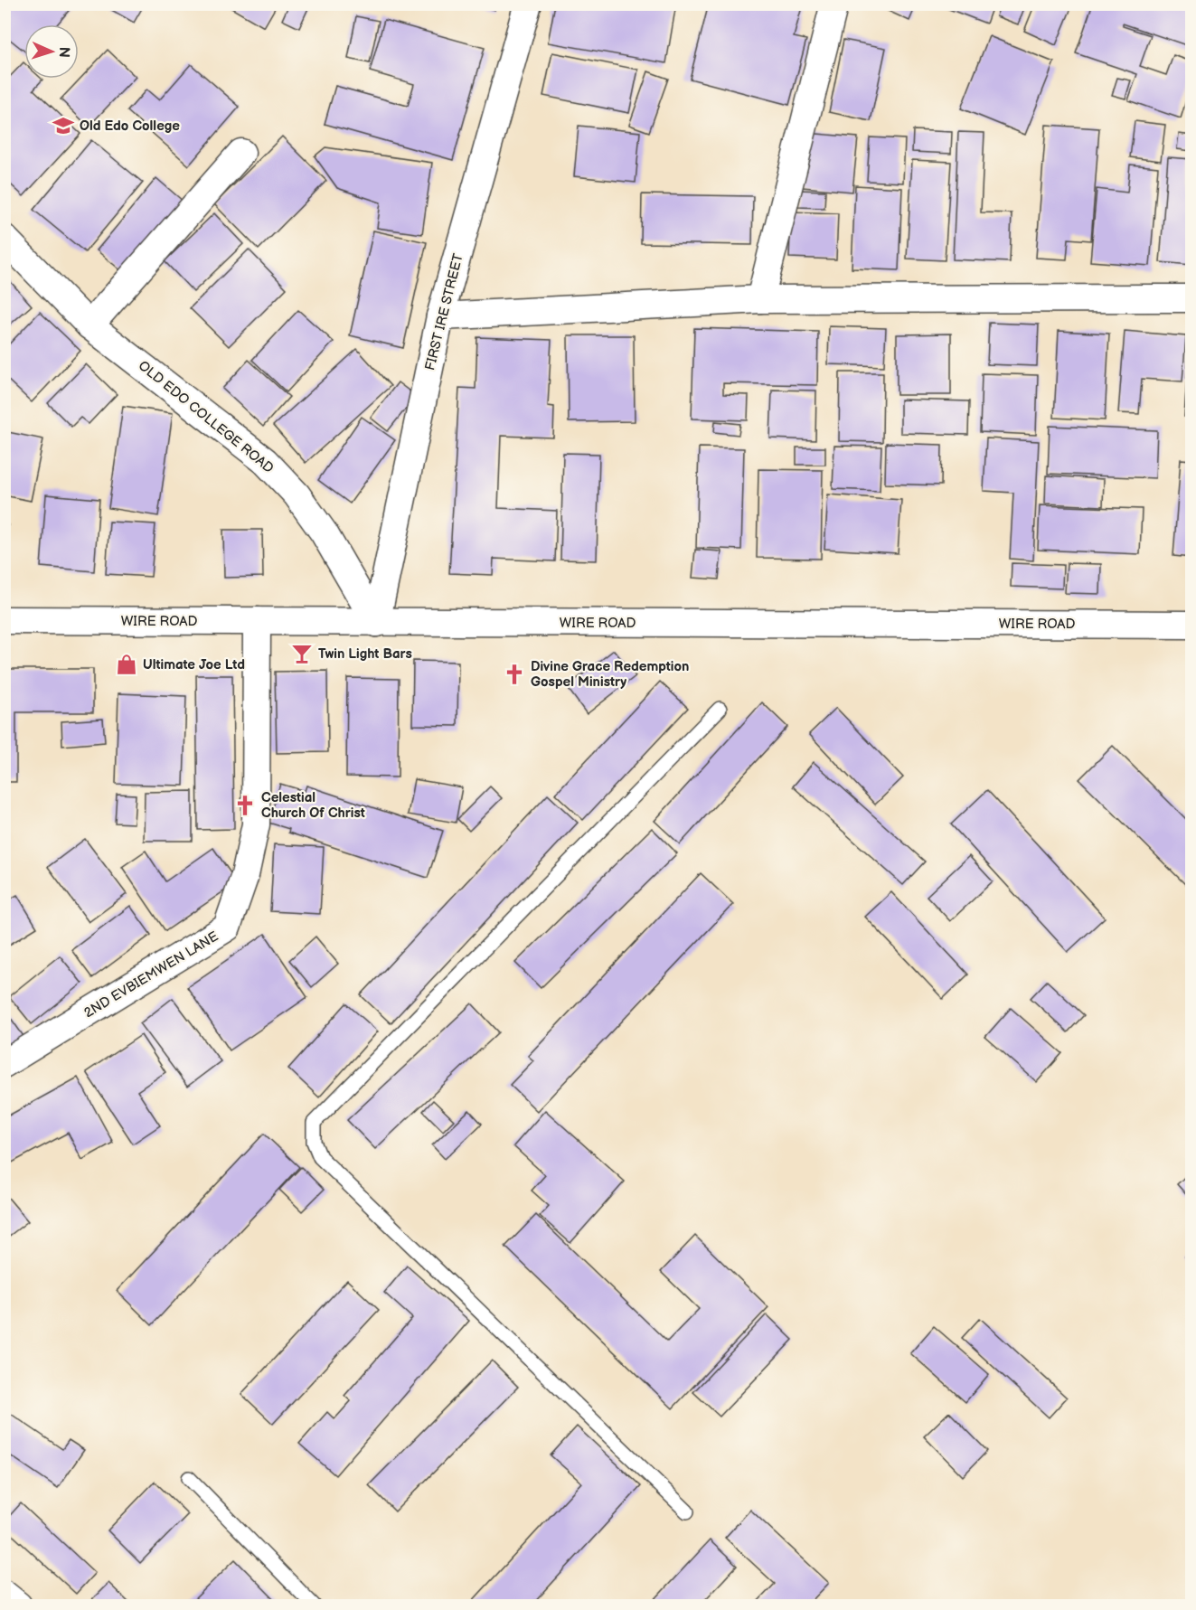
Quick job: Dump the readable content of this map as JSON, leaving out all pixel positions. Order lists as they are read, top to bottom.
{
  "streets": {
    "street": [
      "FIRST IRE STREET",
      "OLD EDO COLLEGE ROAD",
      "WIRE ROAD",
      "2ND EVBIEMWEN LANE"
    ]
  },
  "crossings": [
    ["FIRST IRE STREET", "OLD EDO COLLEGE ROAD"],
    ["FIRST IRE STREET", "WIRE ROAD"],
    ["OLD EDO COLLEGE ROAD", "WIRE ROAD"],
    ["WIRE ROAD", "2ND EVBIEMWEN LANE"]
  ],
  "places": {
    "school or university": ["Old Edo College"],
    "bar": ["Twin Light Bars"],
    "shop": ["Ultimate Joe Ltd"],
    "church": ["Divine Grace Redemption Gospel Ministry", "Celestial Church Of Christ"]
  },
  "north": "right"
}
